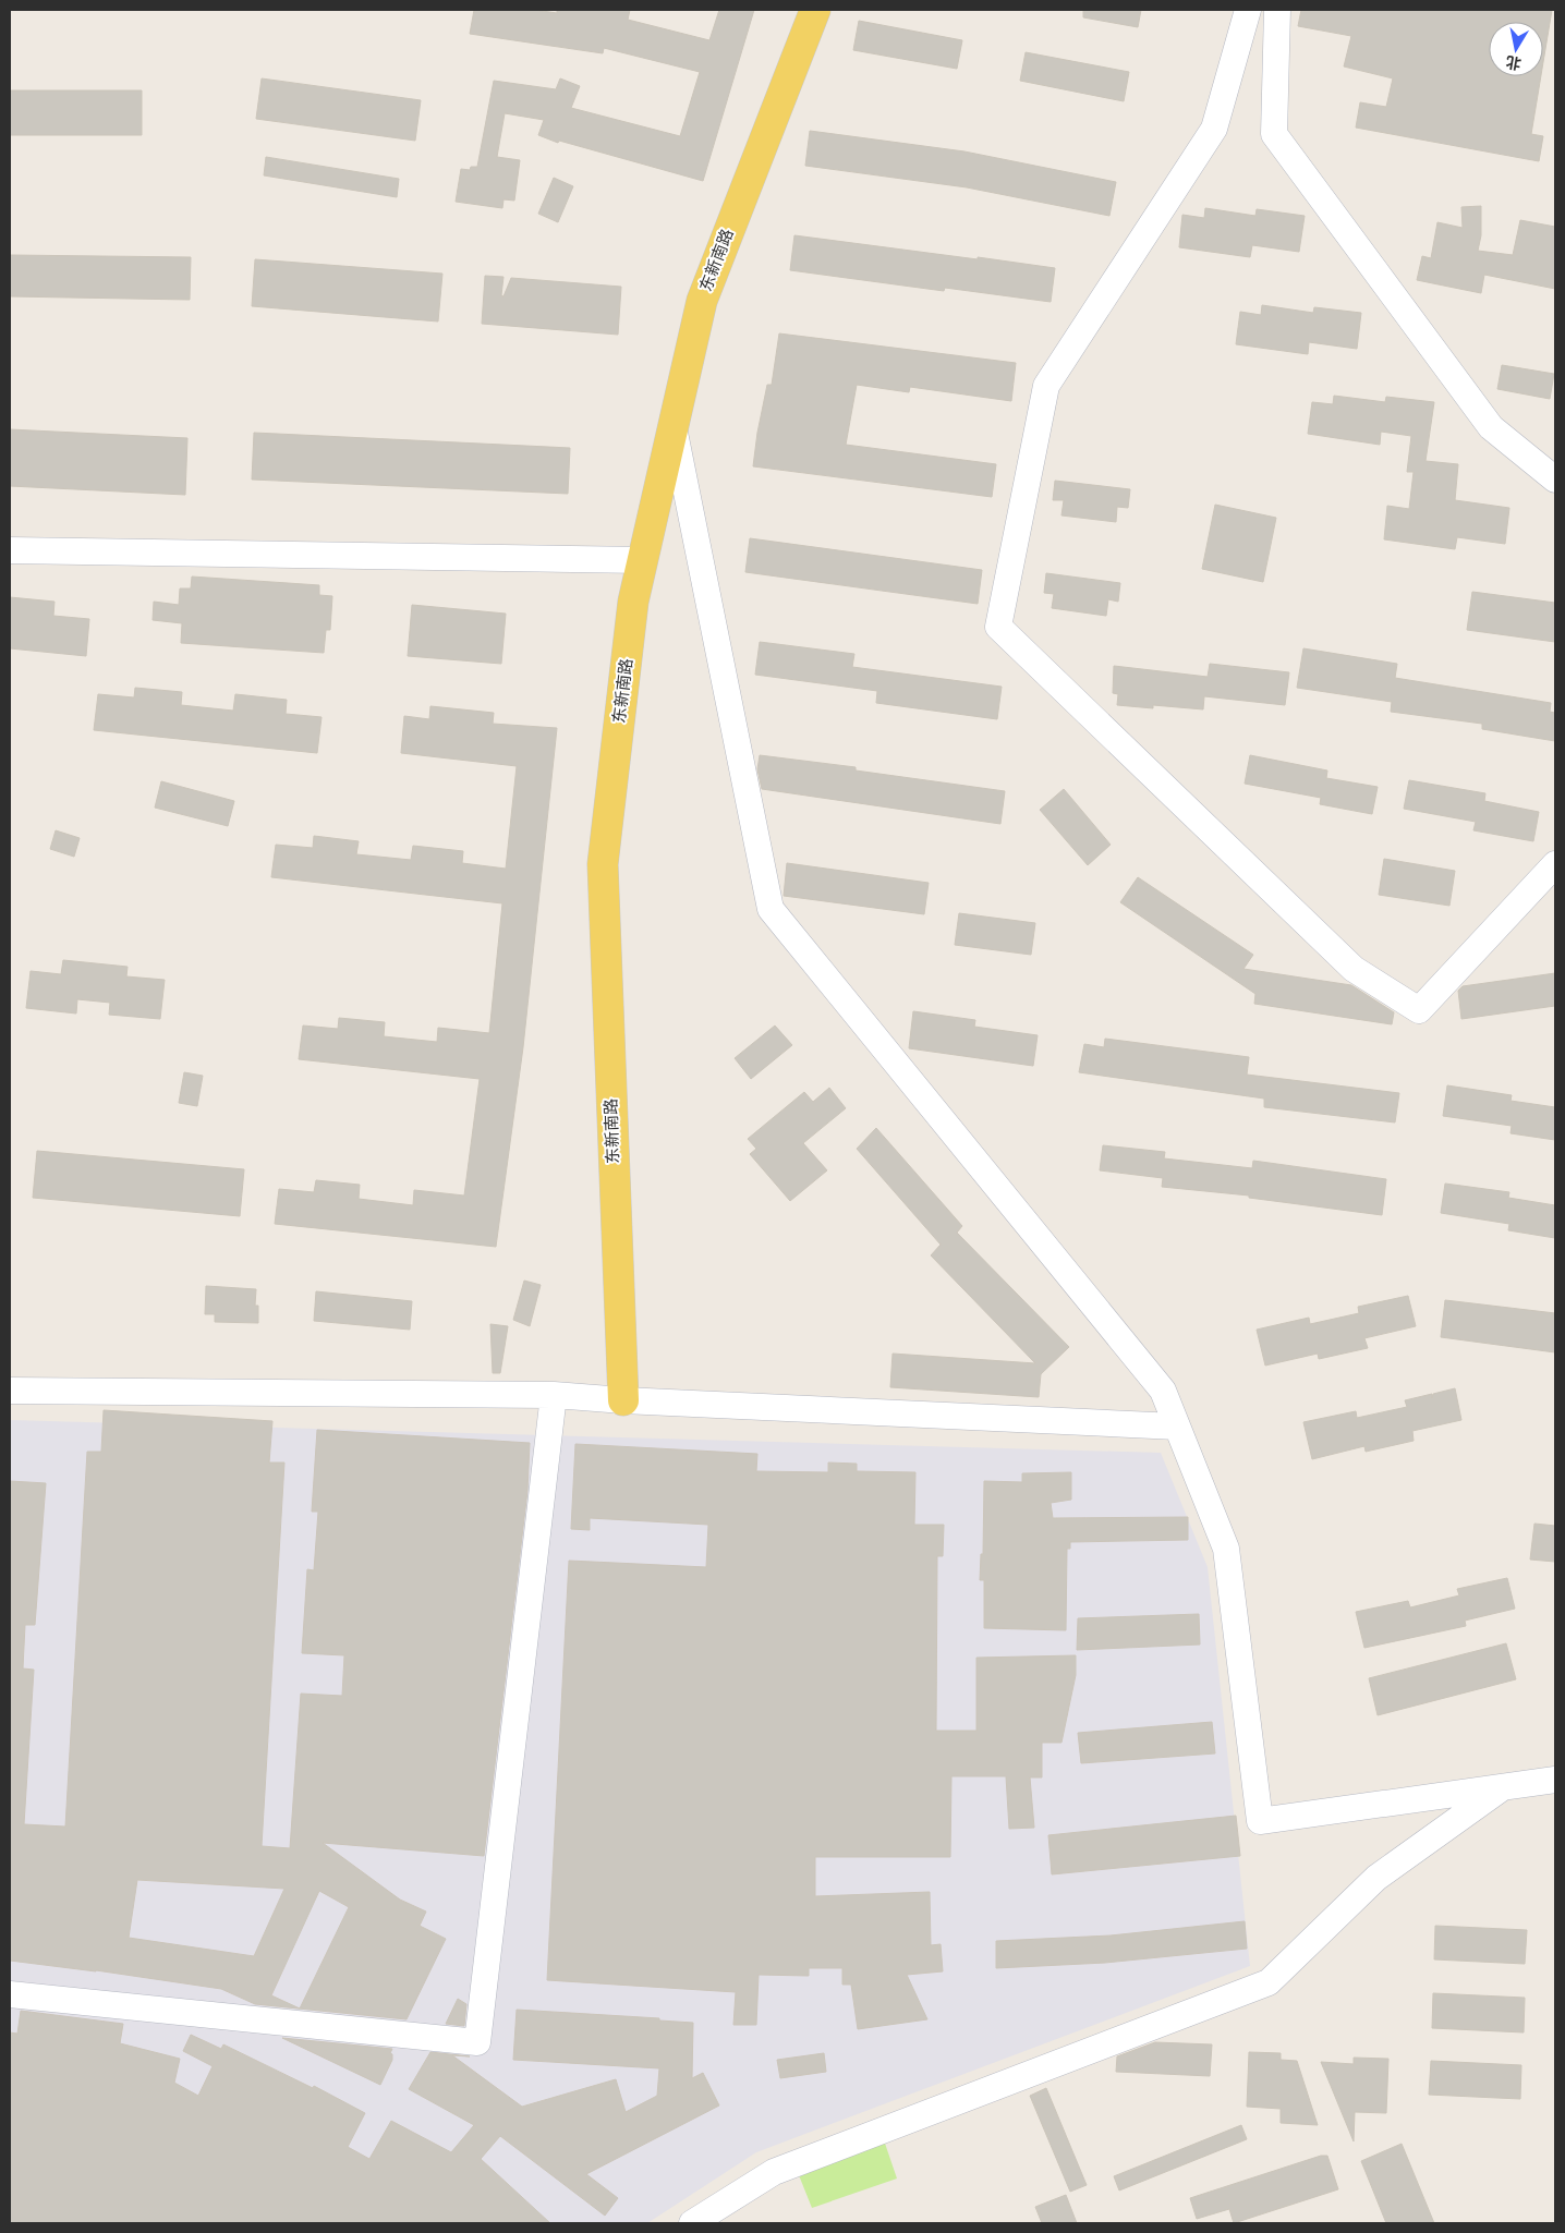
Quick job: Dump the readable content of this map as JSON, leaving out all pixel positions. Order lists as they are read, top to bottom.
{
  "streets": {
    "main road": ["东新南路"]
  },
  "north": "bottom"
}
